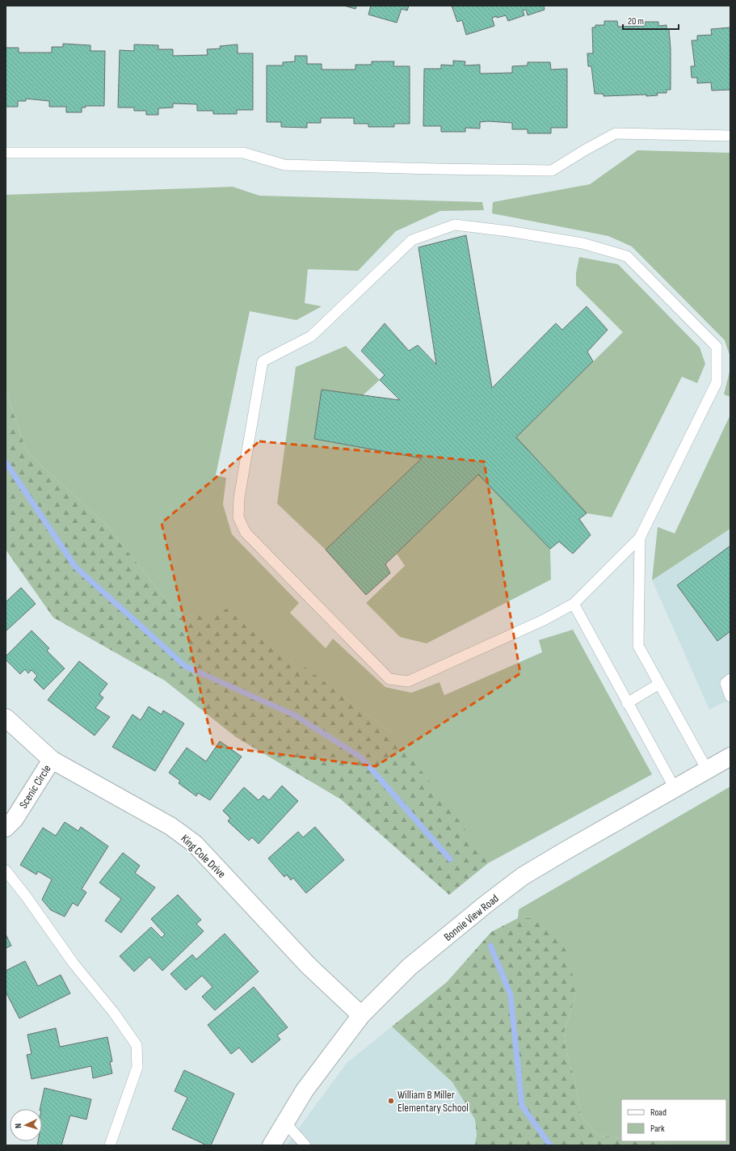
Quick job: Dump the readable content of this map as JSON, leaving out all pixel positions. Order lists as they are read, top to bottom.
{
  "streets": {
    "street": ["Scenic Circle", "King Cole Drive", "Bonnie View Road"]
  },
  "crossings": [
    ["Scenic Circle", "King Cole Drive"],
    ["King Cole Drive", "Bonnie View Road"]
  ],
  "places": ["William B Miller Elementary School"],
  "legend": ["Road", "Park"],
  "scale_bar": "20 m",
  "north": "left"
}
